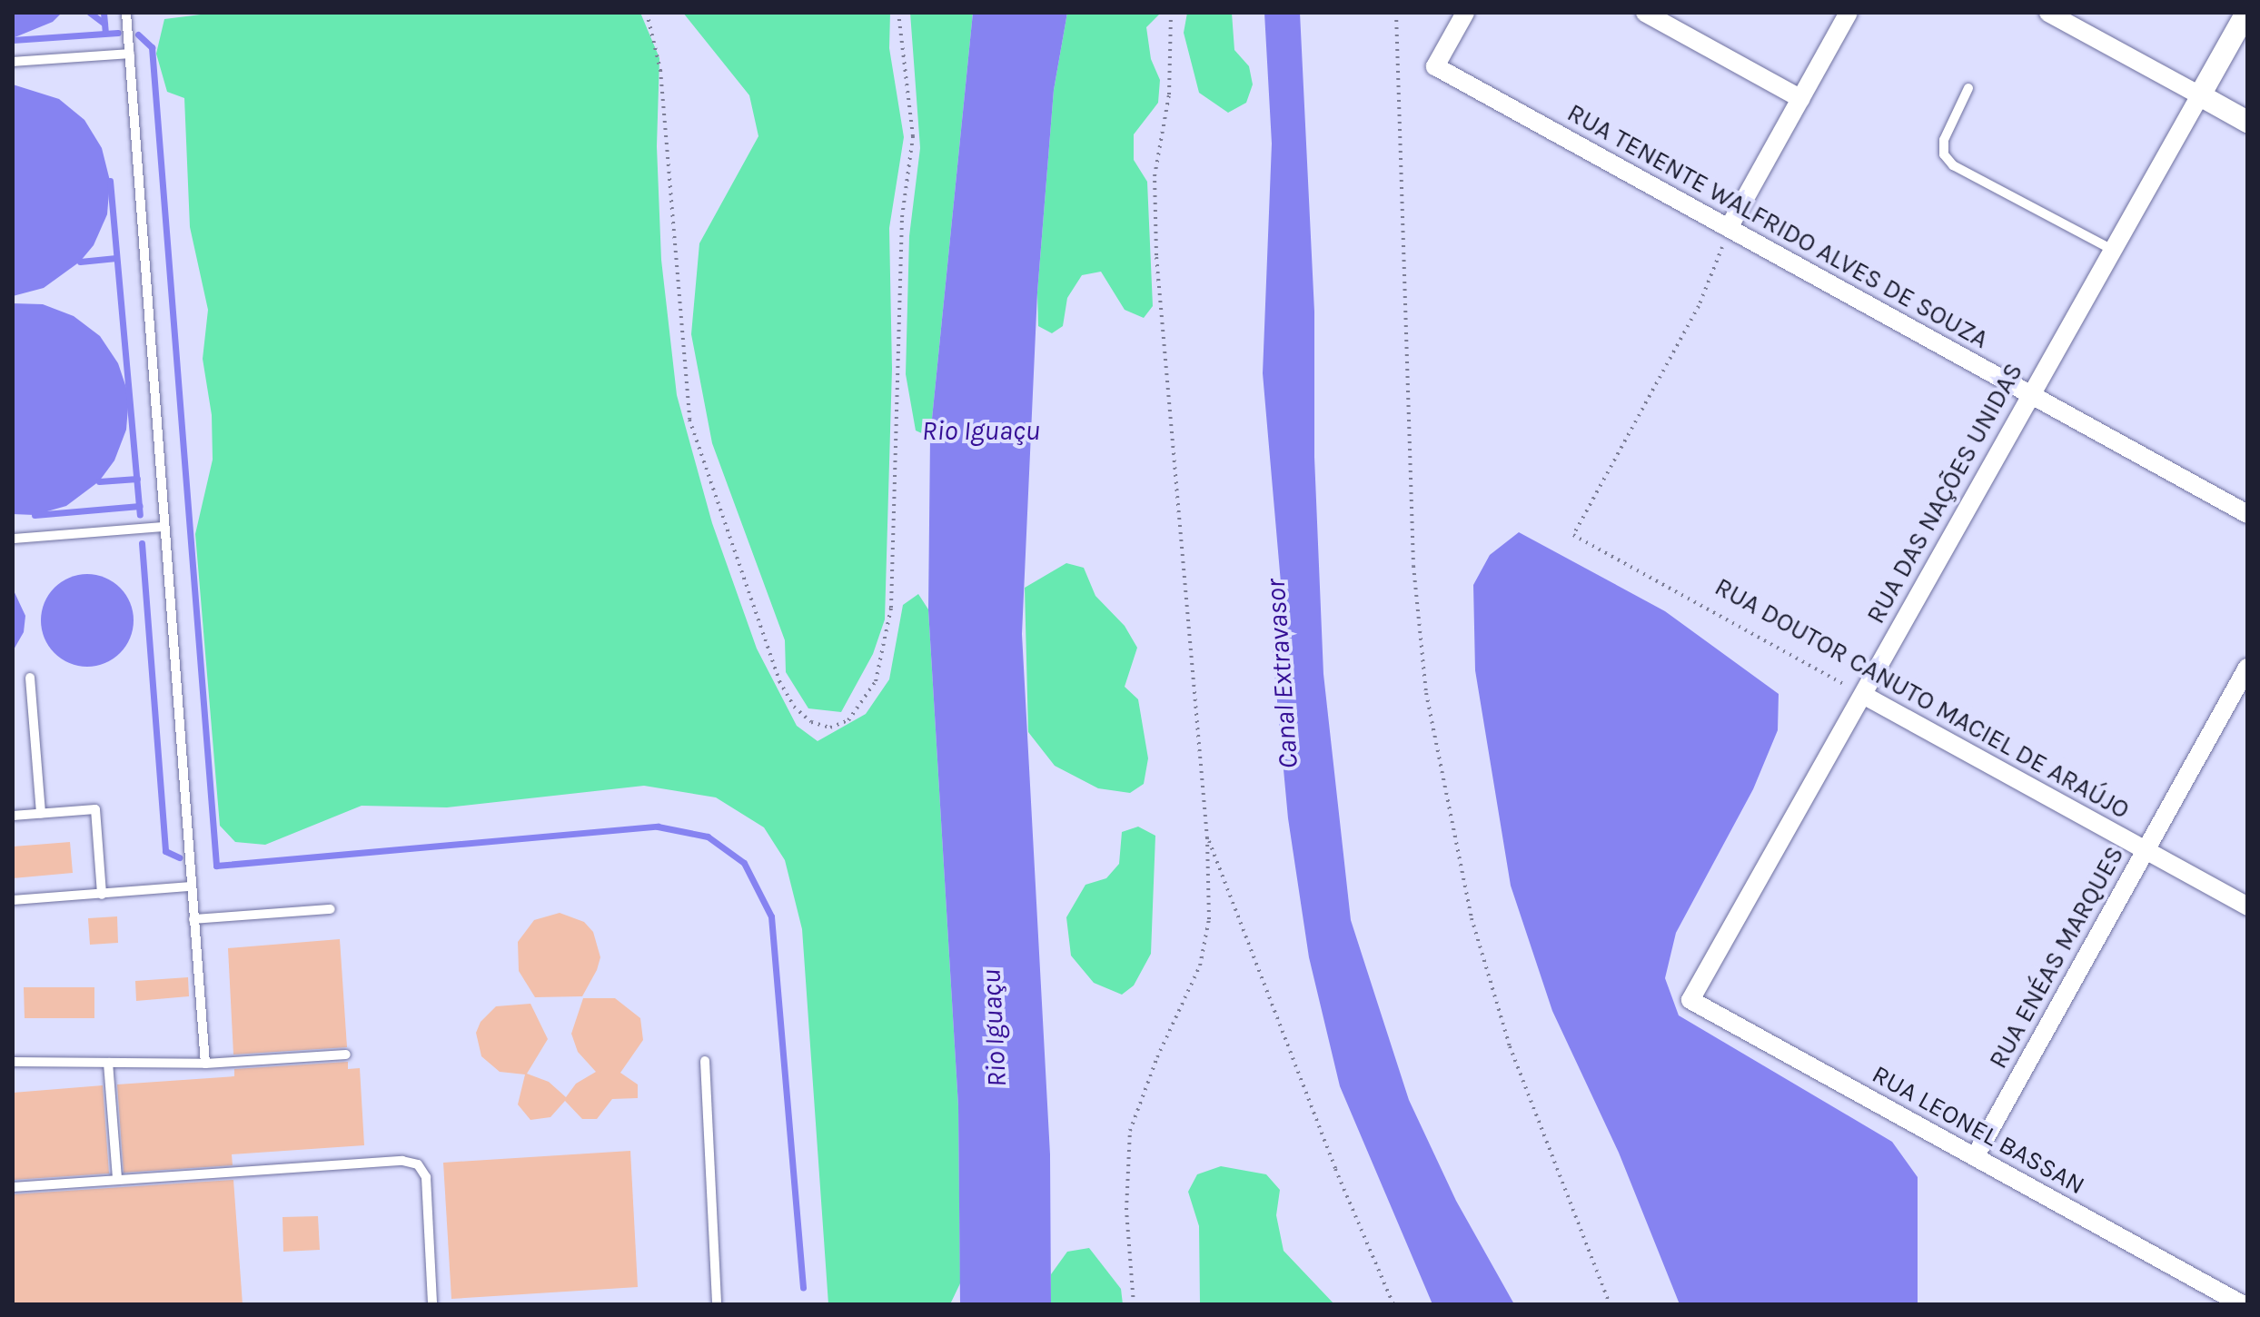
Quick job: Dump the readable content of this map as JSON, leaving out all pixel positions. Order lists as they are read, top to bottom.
{
  "streets": {
    "street": [
      "RUA TENENTE WALFRIDO ALVES DE SOUZA",
      "RUA DAS NAÇÕES UNIDAS",
      "RUA DOUTOR CANUTO MACIEL DE ARAÚJO",
      "RUA ENÉAS MARQUES",
      "RUA LEONEL BASSAN"
    ]
  },
  "crossings": [
    ["RUA TENENTE WALFRIDO ALVES DE SOUZA", "RUA DAS NAÇÕES UNIDAS"],
    ["RUA TENENTE WALFRIDO ALVES DE SOUZA", "RUA DOUTOR CANUTO MACIEL DE ARAÚJO"],
    ["RUA DAS NAÇÕES UNIDAS", "RUA DOUTOR CANUTO MACIEL DE ARAÚJO"],
    ["RUA DAS NAÇÕES UNIDAS", "RUA LEONEL BASSAN"],
    ["RUA DOUTOR CANUTO MACIEL DE ARAÚJO", "RUA ENÉAS MARQUES"],
    ["RUA ENÉAS MARQUES", "RUA LEONEL BASSAN"]
  ],
  "water": ["Rio Iguaçu", "Canal Extravasor"]
}
